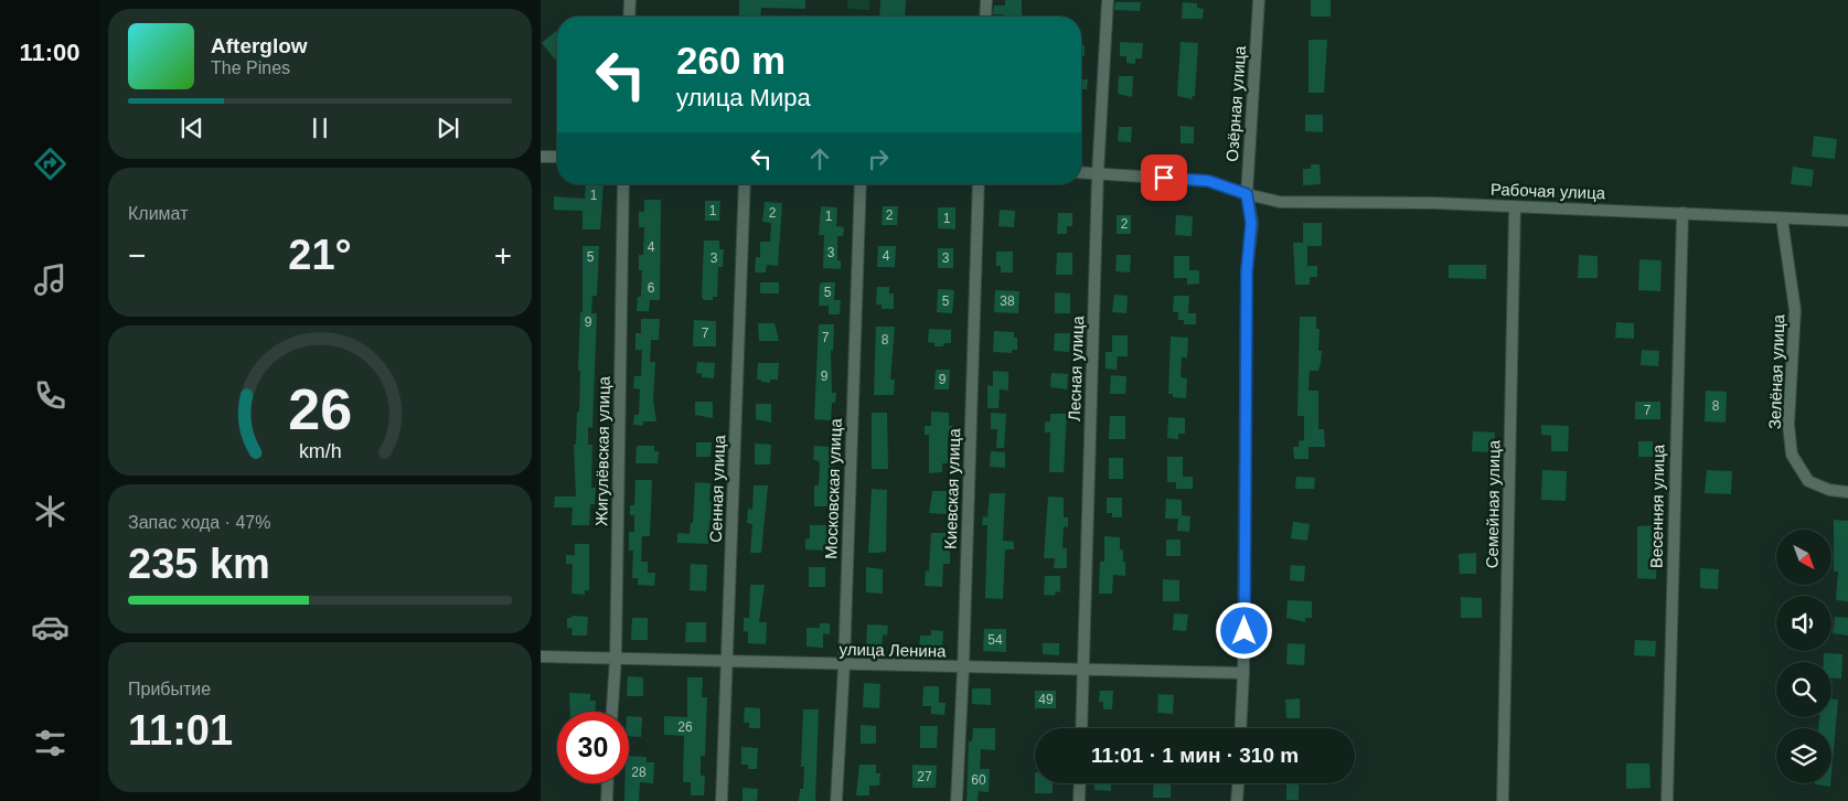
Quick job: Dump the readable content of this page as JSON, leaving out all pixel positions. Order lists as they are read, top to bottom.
{
  "streets": {
    "street": [
      "Озёрная улица",
      "Рабочая улица",
      "Лесная улица",
      "Зелёная улица",
      "Жигулёвская улица",
      "Сенная улица",
      "Московская улица",
      "Киевская улица",
      "Семейная улица",
      "Весенняя улица",
      "улица Ленина"
    ]
  },
  "crossings": [
    ["Озёрная улица", "Рабочая улица"],
    ["Озёрная улица", "улица Ленина"],
    ["Рабочая улица", "Лесная улица"],
    ["Рабочая улица", "Зелёная улица"],
    ["Рабочая улица", "Семейная улица"],
    ["Рабочая улица", "Весенняя улица"],
    ["Лесная улица", "улица Ленина"],
    ["Жигулёвская улица", "улица Ленина"],
    ["Сенная улица", "улица Ленина"],
    ["Московская улица", "улица Ленина"],
    ["Киевская улица", "улица Ленина"]
  ],
  "house_numbers": [
    "1",
    "1",
    "2",
    "2",
    "1",
    "1",
    "2",
    "4",
    "3",
    "4",
    "5",
    "3",
    "3",
    "6",
    "5",
    "5",
    "38",
    "9",
    "7",
    "7",
    "8",
    "9",
    "9",
    "8",
    "7",
    "54",
    "49",
    "26",
    "28",
    "27",
    "60"
  ],
  "north": "bottom right",
  "page": {
    "tabs": "11:00",
    "turn": ["260 m", "улица Мира"],
    "song": ["Afterglow", "The Pines"],
    "tile": [
      "Климат",
      ["Запас хода · 47%", "235 km"],
      ["Прибытие", "11:01"]
    ],
    "heat": ["−", "21°", "+"],
    "limit": "30",
    "trip": "11:01 · 1 мин · 310 m",
    "gauge": ["26", "km/h"]
  }
}
